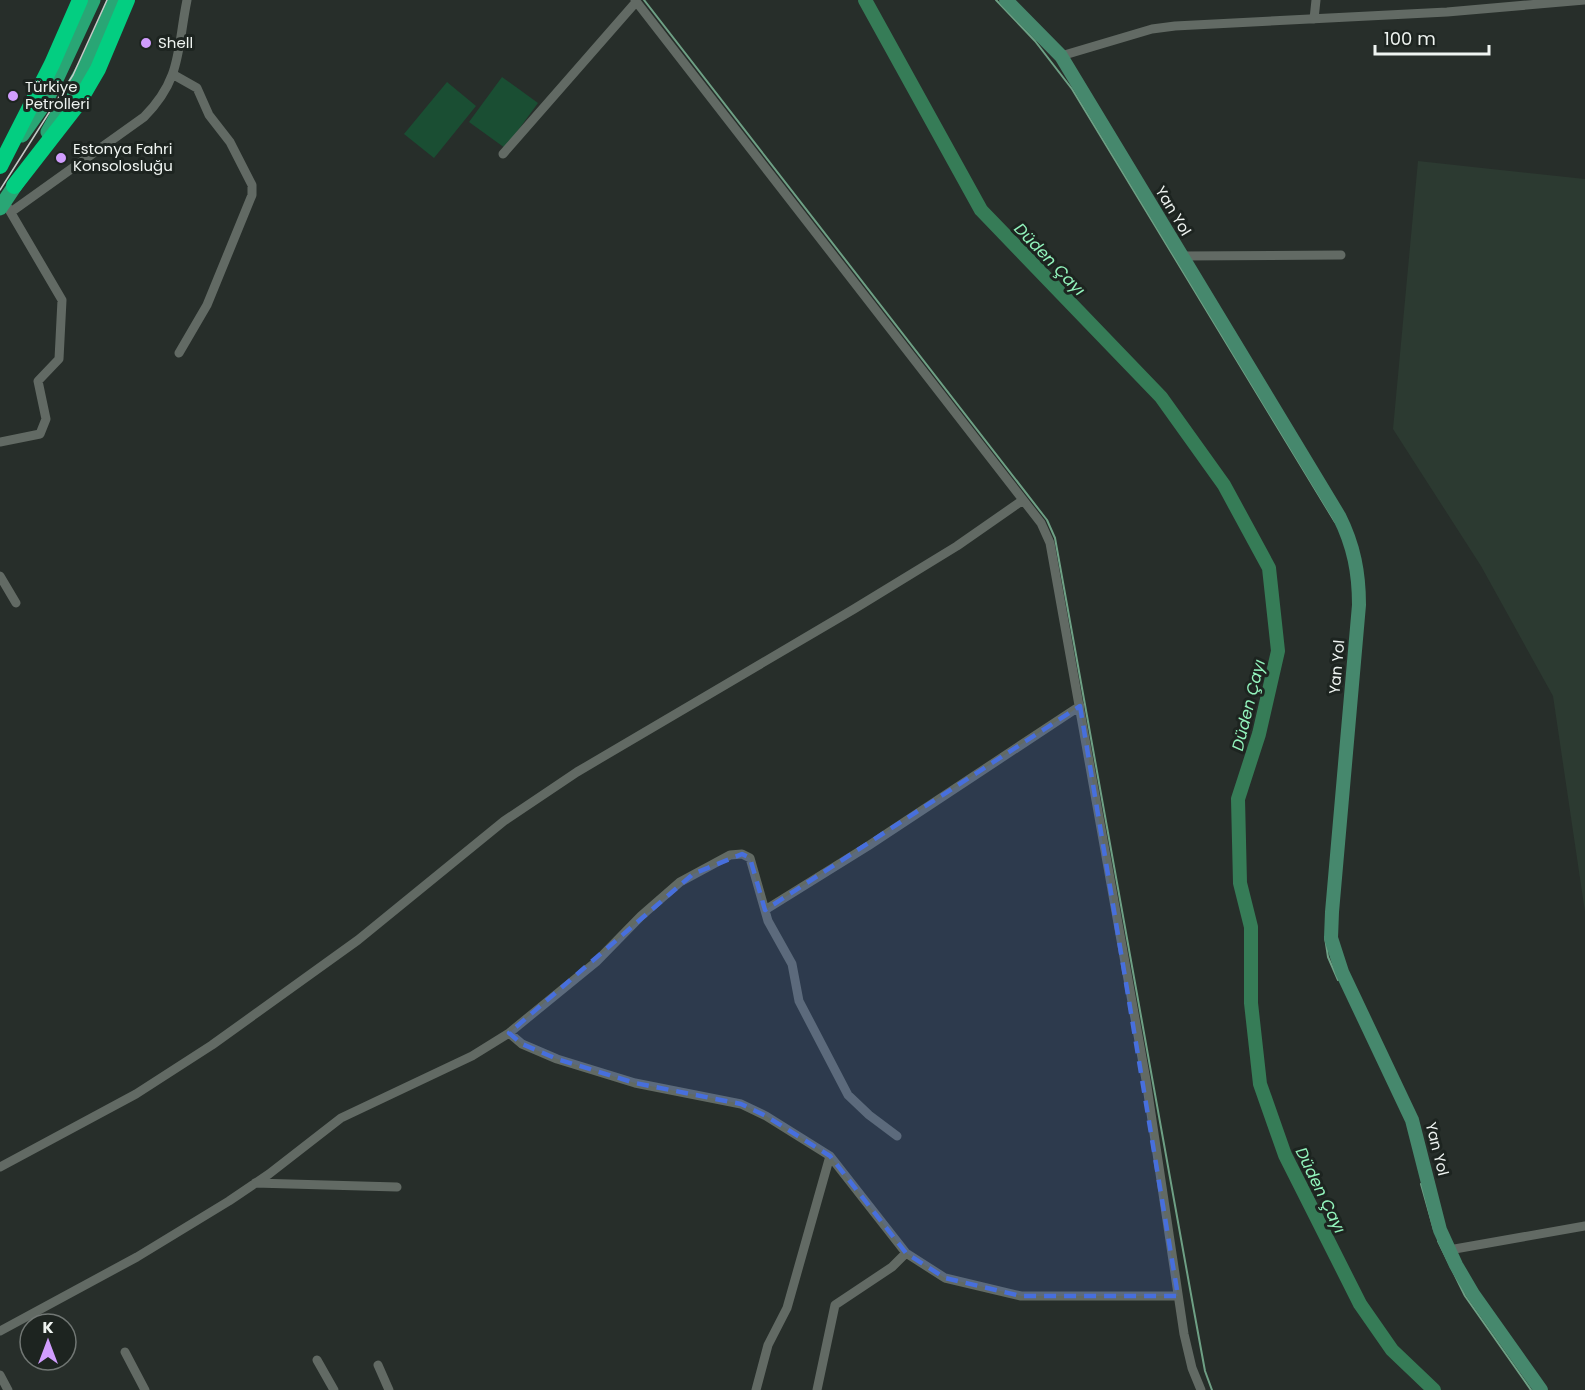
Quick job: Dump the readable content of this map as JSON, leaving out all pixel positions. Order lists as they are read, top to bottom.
{
  "streets": {
    "street": ["Yan Yol"]
  },
  "water": ["Düden Çayı"],
  "places": ["Shell", "Türkiye Petrolleri", "Estonya Fahri Konsolosluğu"],
  "scale_bar": "100 m",
  "north": "top"
}
